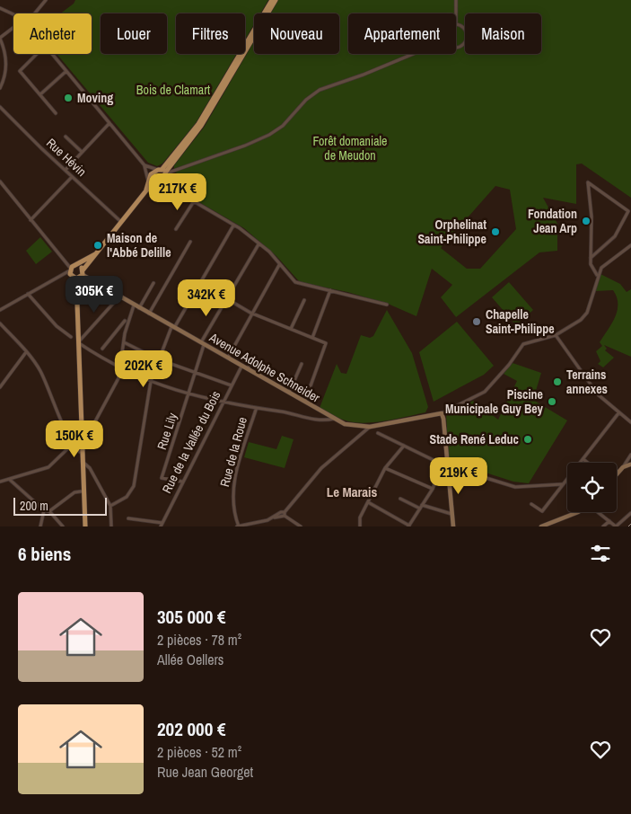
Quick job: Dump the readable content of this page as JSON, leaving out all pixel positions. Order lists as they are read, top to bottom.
{
  "streets": {
    "street": [
      "Rue Hévin",
      "Avenue Adolphe Schneider",
      "Rue Lily",
      "Rue de la Vallée du Bois",
      "Rue de la Roue"
    ]
  },
  "crossings": [
    ["Avenue Adolphe Schneider", "Rue Lily"],
    ["Avenue Adolphe Schneider", "Rue de la Vallée du Bois"],
    ["Rue Lily", "Rue de la Vallée du Bois"]
  ],
  "districts": ["Le Marais"],
  "parks": ["Bois de Clamart", "Forêt domaniale de Meudon"],
  "places": [
    "Moving",
    "Fondation Jean Arp",
    "Orphelinat Saint-Philippe",
    "Maison de l'Abbé Delille",
    "Chapelle Saint-Philippe",
    "Terrains annexes",
    "Piscine Municipale Guy Bey",
    "Stade René Leduc"
  ],
  "scale_bar": "200 m",
  "page": {
    "chip": [
      "Acheter",
      "Louer",
      "Filtres",
      "Nouveau",
      "Appartement",
      "Maison"
    ],
    "price": [
      "217K €",
      "305K €",
      "342K €",
      "202K €",
      "150K €",
      "219K €"
    ],
    "scale": "200 m",
    "heading": "6 biens",
    "list": [
      {
        "name": "305 000 €",
        "note": "2 pièces · 78 m² · Allée Oellers"
      },
      {
        "name": "202 000 €",
        "note": "2 pièces · 52 m² · Rue Jean Georget"
      }
    ]
  }
}
